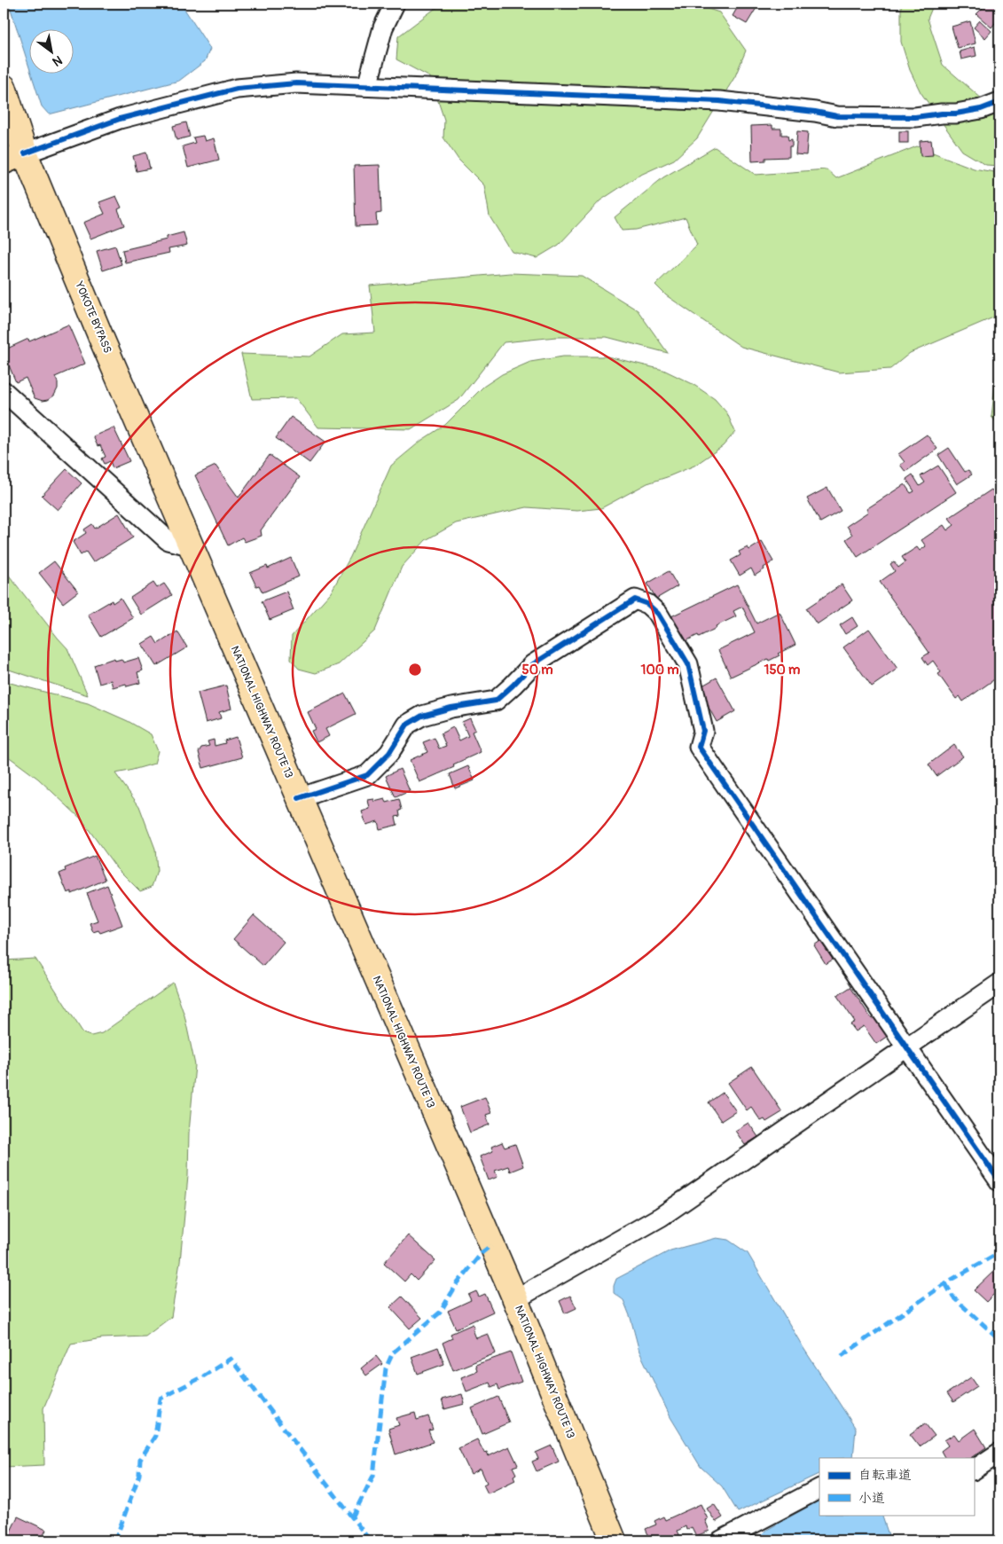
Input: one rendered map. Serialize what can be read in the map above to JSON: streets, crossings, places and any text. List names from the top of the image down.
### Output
{
  "streets": {
    "highway": ["YOKOTE BYPASS", "NATIONAL HIGHWAY ROUTE 13"]
  },
  "crossings": [
    ["YOKOTE BYPASS", "NATIONAL HIGHWAY ROUTE 13"]
  ],
  "legend": ["自転車道", "小道"],
  "north": "bottom right",
  "rings": ["50 m", "100 m", "150 m"]
}
